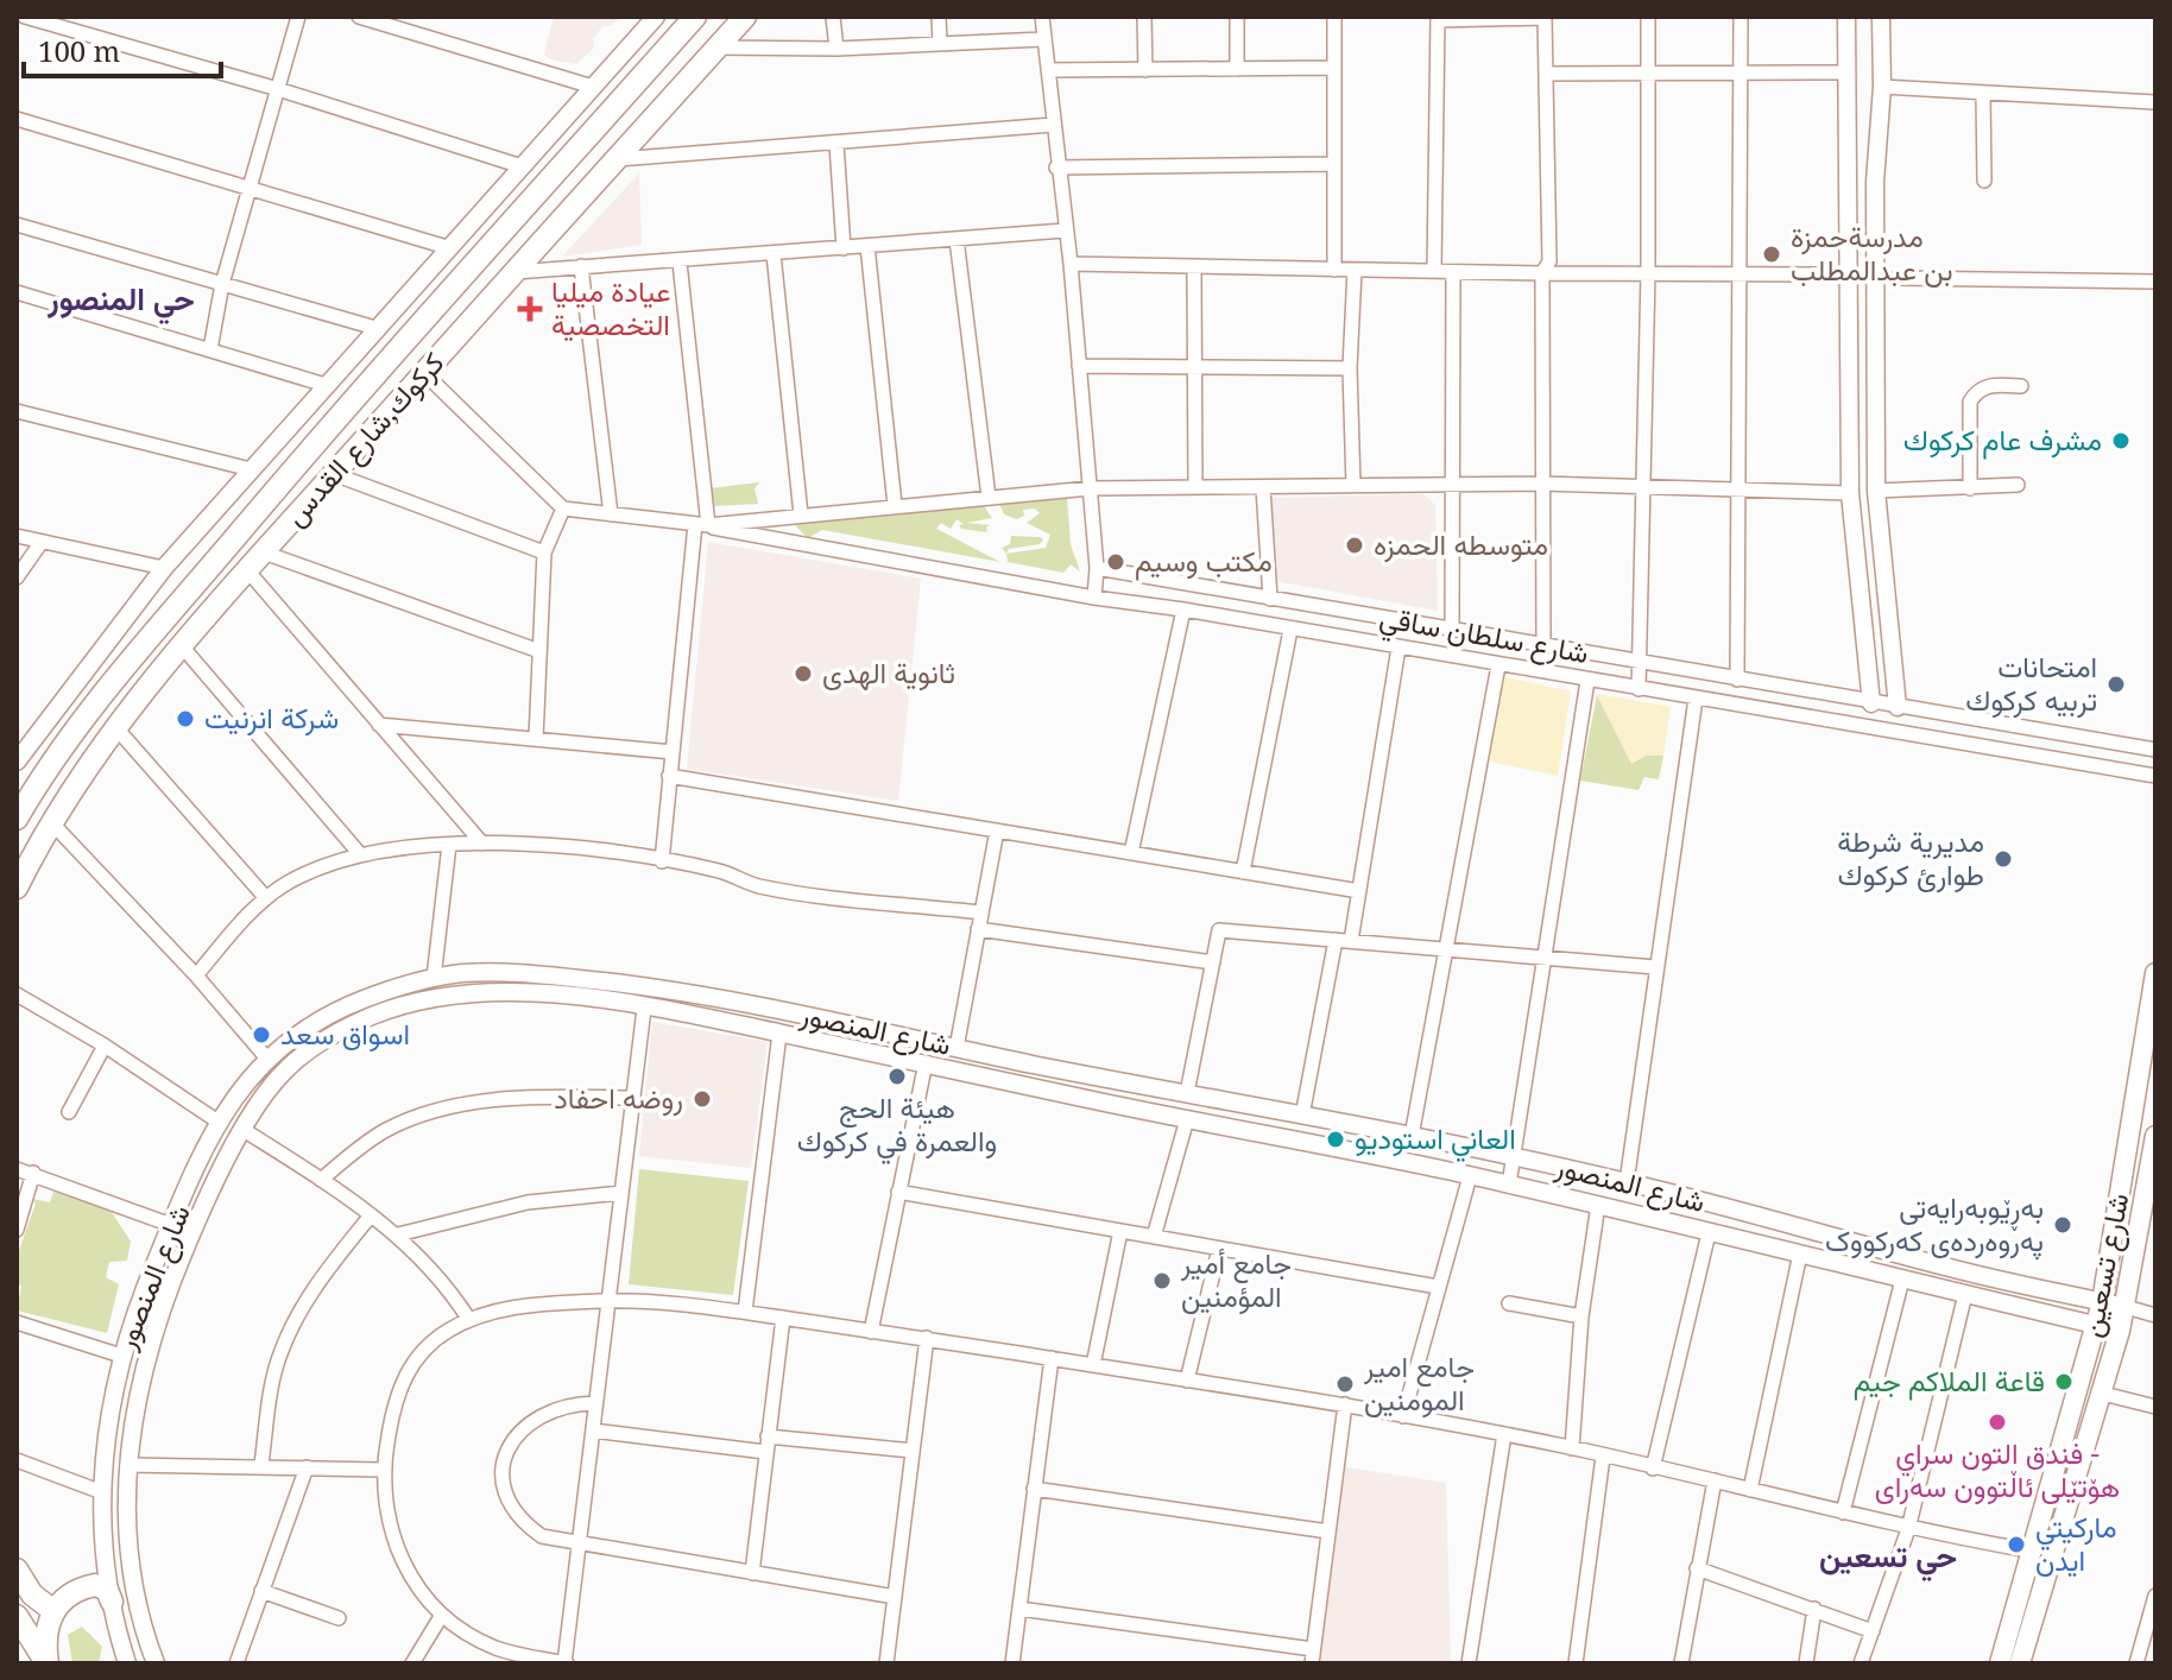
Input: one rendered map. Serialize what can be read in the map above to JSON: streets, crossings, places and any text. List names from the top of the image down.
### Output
{
  "streets": {
    "main road": ["كركوك,شارع القدس", "شارع تسعين"],
    "street": ["شارع سلطان ساقي", "شارع المنصور"]
  },
  "crossings": [
    ["شارع المنصور", "شارع تسعين"]
  ],
  "districts": ["حي المنصور", "حي تسعين"],
  "places": {
    "other": [
      "مدرسةحمزة بن عبدالمطلب",
      "مشرف عام كركوك",
      "متوسطه الحمزه",
      "مكتب وسيم",
      "ثانوية الهدى",
      "امتحانات تربيه كركوك",
      "شركة انرنيت",
      "مديرية شرطة طوارئ كركوك",
      "اسواق سعد",
      "هيئة الحج والعمرة في كركوك",
      "روضه احفاد",
      "العاني استوديو",
      "بەڕێوبەرایەتی پەروەردەی کەرکووک",
      "جامع أمير المؤمنين",
      "قاعة الملاكم جيم",
      "جامع امير المومنين",
      "فندق التون سراي - هۆتێلی ئاڵتوون سەرای",
      "ماركيتي ايدن"
    ],
    "health": ["عيادة ميليا التخصصية"]
  },
  "scale_bar": "100 m"
}
